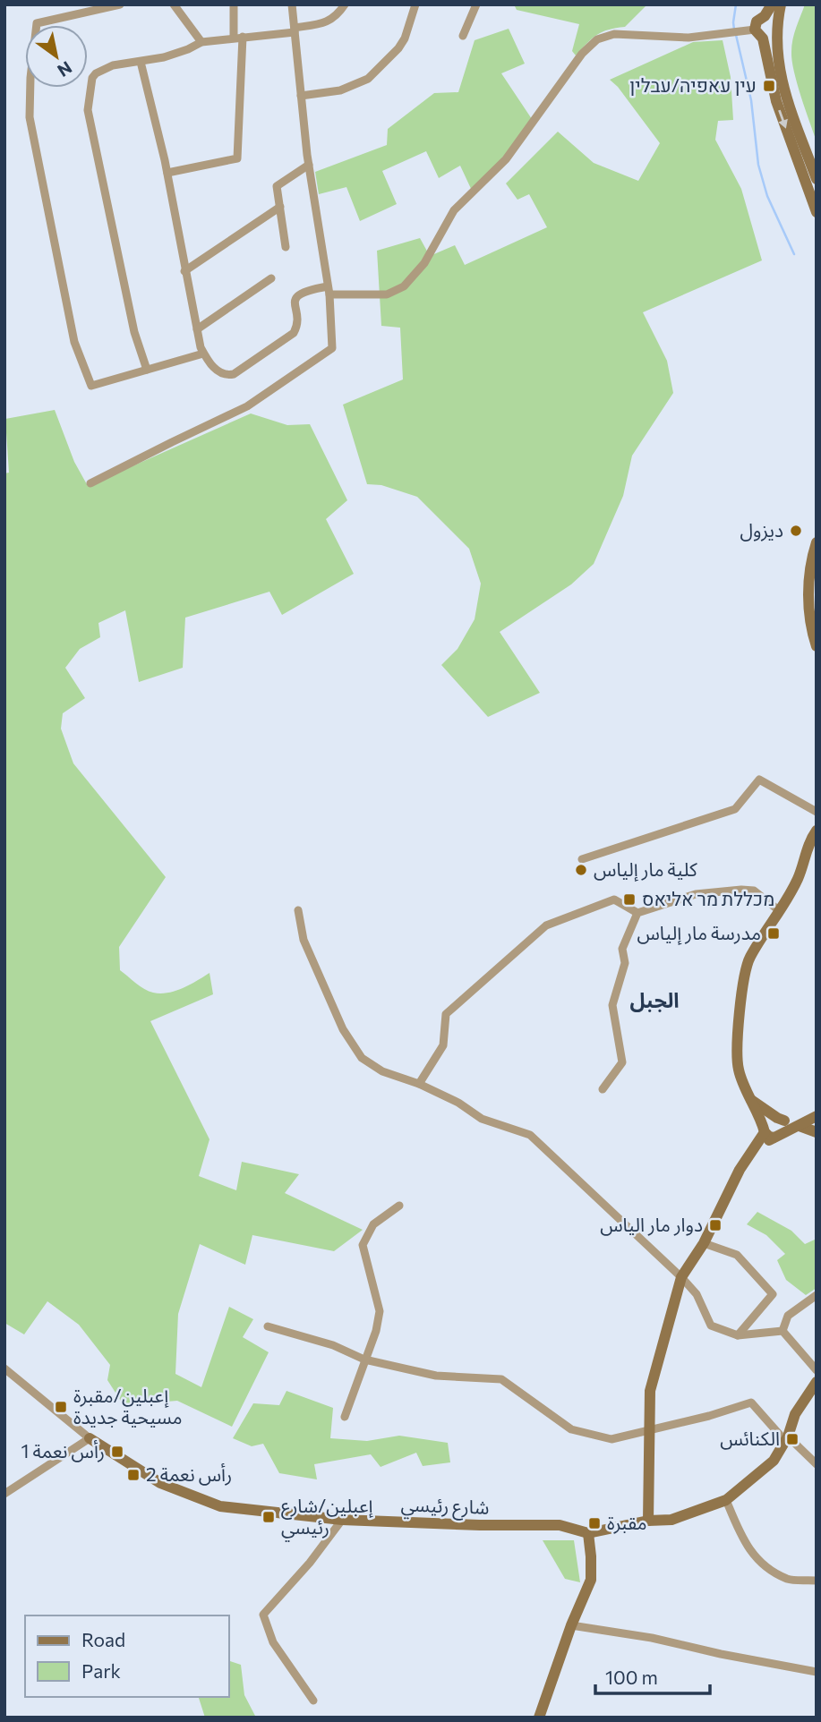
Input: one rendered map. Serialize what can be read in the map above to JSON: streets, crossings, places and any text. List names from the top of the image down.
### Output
{
  "streets": {
    "main road": ["شارع رئيسي"]
  },
  "districts": ["الجبل"],
  "places": {
    "transit": [
      "עין עאפיה/עבלין",
      "מכללת מר אליאס",
      "مدرسة مار إلياس",
      "دوار مار الياس",
      "إعبلين/مقبرة مسيحية جديدة",
      "الكنائس",
      "رأس نعمة 1",
      "رأس نعمة 2",
      "إعبلين/شارع رئيسي",
      "مقبرة"
    ],
    "other": ["ديزول", "كلية مار إلياس"]
  },
  "legend": ["Road", "Park"],
  "scale_bar": "100 m",
  "north": "bottom right"
}
